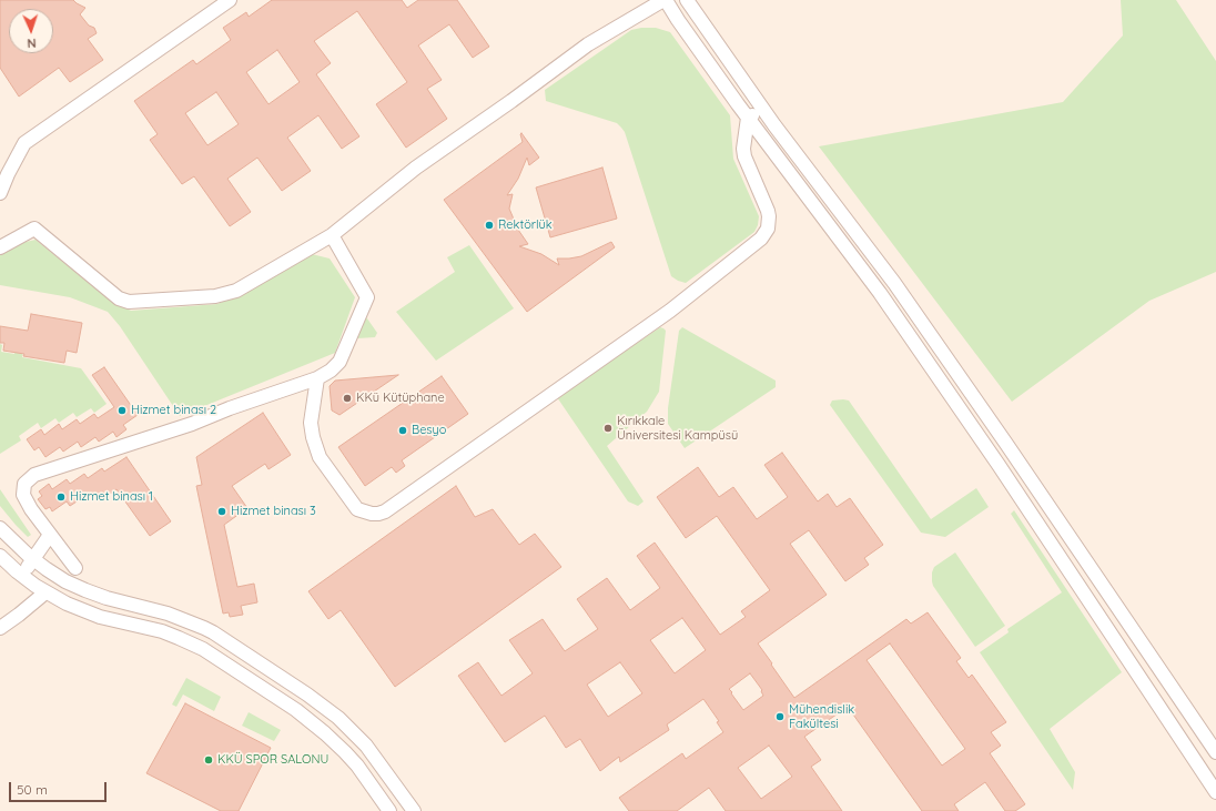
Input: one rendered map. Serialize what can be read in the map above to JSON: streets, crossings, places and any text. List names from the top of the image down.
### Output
{
  "places": [
    "Rektörlük",
    "KKü Kütüphane",
    "Hizmet binası 2",
    "Kırıkkale Üniversitesi Kampüsü",
    "Besyo",
    "Hizmet binası 1",
    "Hizmet binası 3",
    "Mühendislik Fakültesi",
    "KKÜ SPOR SALONU"
  ],
  "scale_bar": "50 m",
  "north": "bottom"
}
